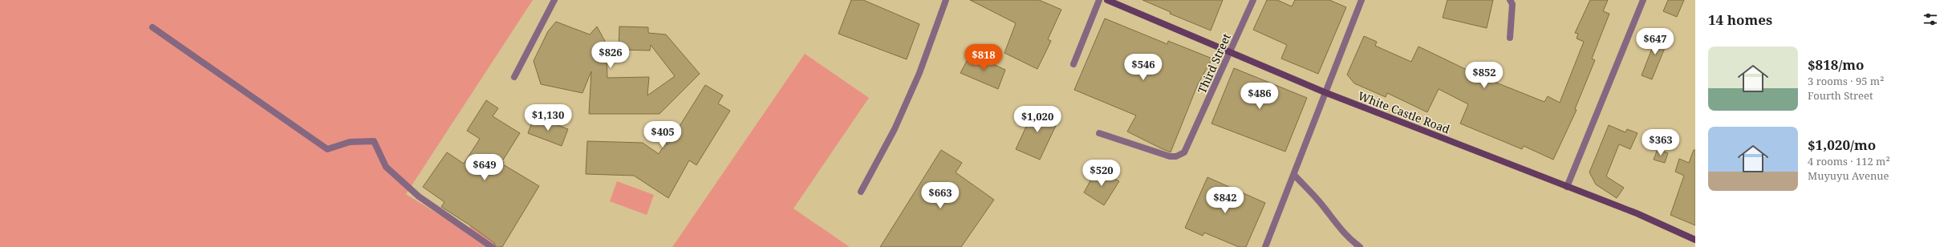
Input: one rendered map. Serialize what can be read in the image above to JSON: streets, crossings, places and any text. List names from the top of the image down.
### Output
{
  "streets": {
    "street": ["Third Street", "White Castle Road"]
  },
  "crossings": [
    ["Third Street", "White Castle Road"]
  ],
  "page": {
    "heading": "14 homes",
    "price": [
      "$647",
      "$826",
      "$818",
      "$546",
      "$852",
      "$486",
      "$1,130",
      "$1,020",
      "$405",
      "$363",
      "$649",
      "$520",
      "$663",
      "$842"
    ],
    "list": [
      {
        "name": "$818/mo",
        "note": "3 rooms · 95 m² · Fourth Street"
      },
      {
        "name": "$1,020/mo",
        "note": "4 rooms · 112 m² · Muyuyu Avenue"
      }
    ]
  }
}
